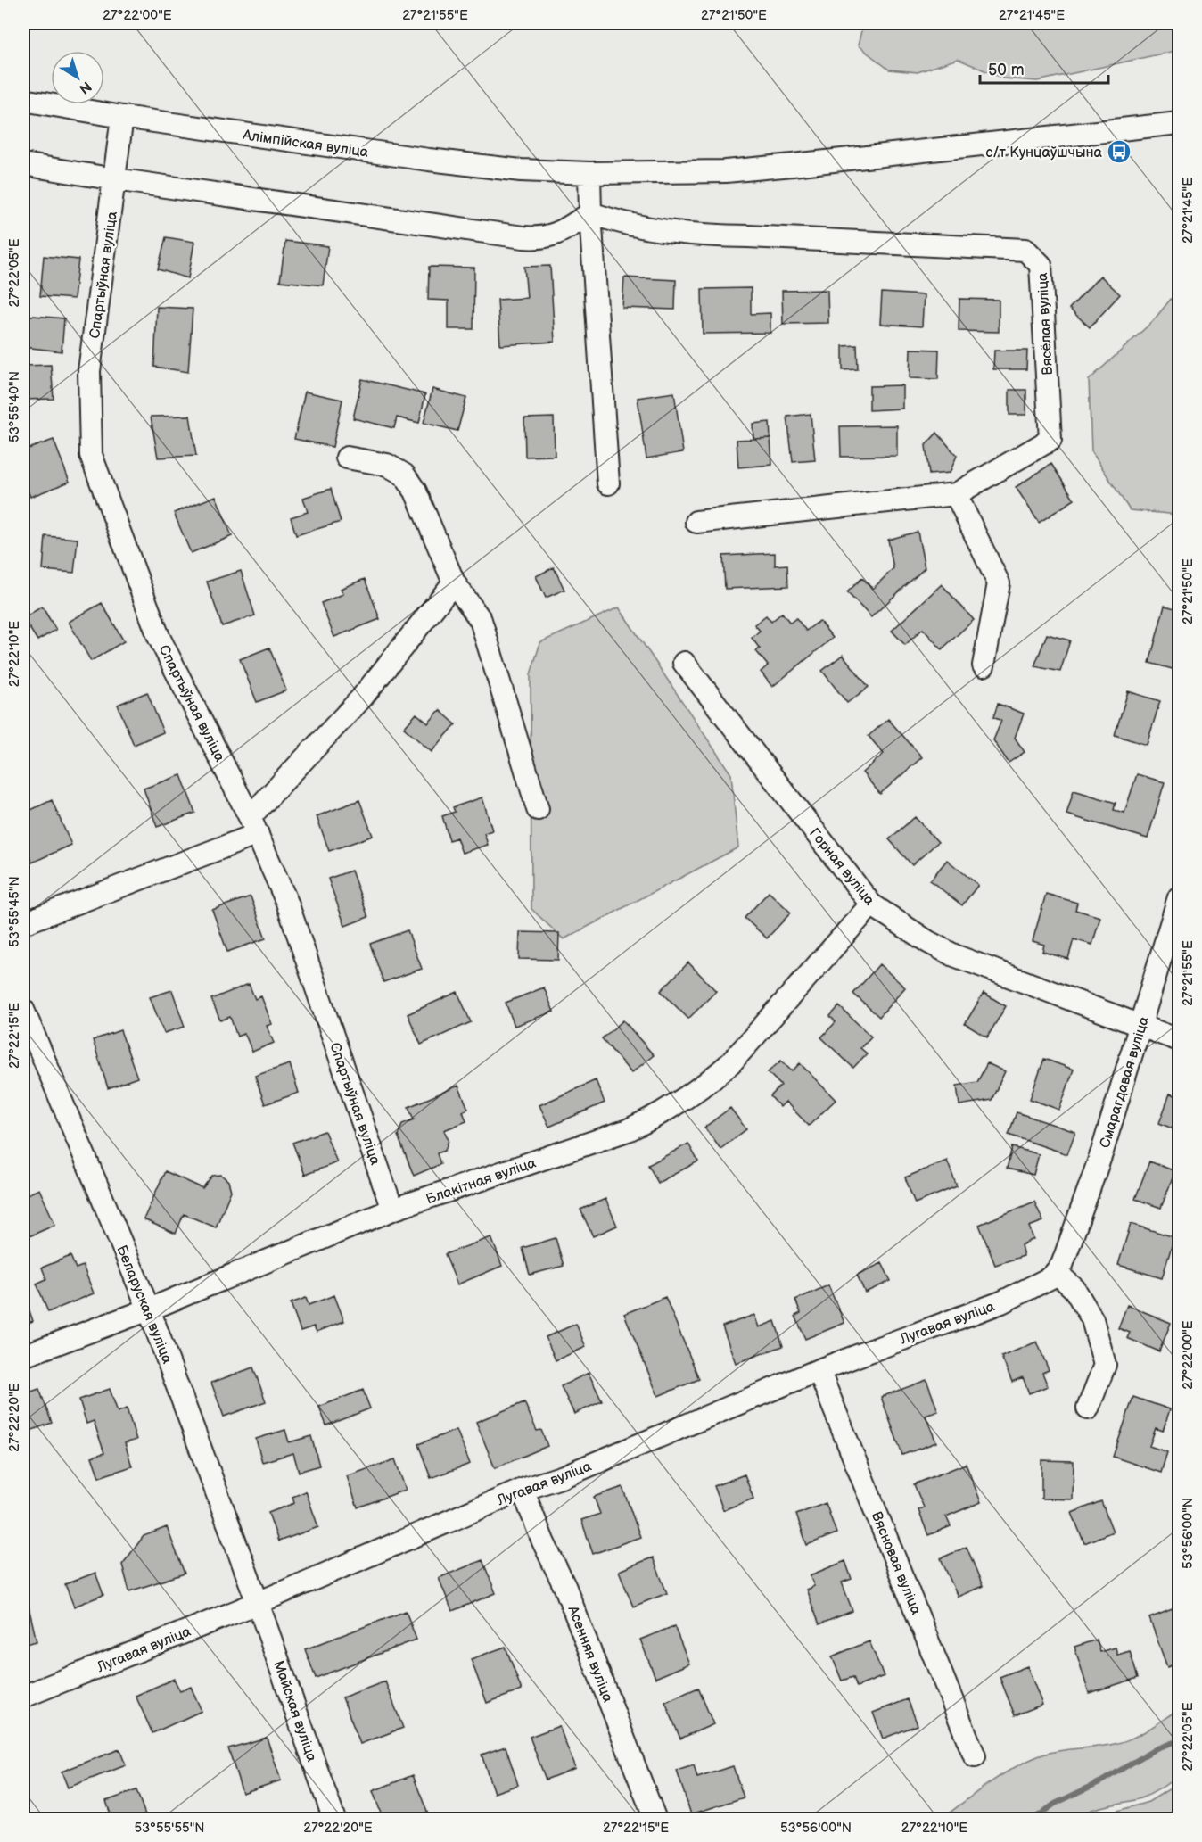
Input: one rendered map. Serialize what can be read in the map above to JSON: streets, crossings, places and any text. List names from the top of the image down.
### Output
{
  "streets": {
    "street": [
      "Алімпійская вуліца",
      "Спартыўная вуліца",
      "Вясёлая вуліца",
      "Горная вуліца",
      "Смарагдавая вуліца",
      "Блакітная вуліца",
      "Беларуская вуліца",
      "Лугавая вуліца",
      "Вясновая вуліца",
      "Асенняя вуліца",
      "Майская вуліца"
    ]
  },
  "crossings": [
    ["Алімпійская вуліца", "Спартыўная вуліца"],
    ["Спартыўная вуліца", "Блакітная вуліца"],
    ["Горная вуліца", "Смарагдавая вуліца"],
    ["Горная вуліца", "Блакітная вуліца"],
    ["Смарагдавая вуліца", "Лугавая вуліца"],
    ["Блакітная вуліца", "Беларуская вуліца"],
    ["Беларуская вуліца", "Лугавая вуліца"],
    ["Беларуская вуліца", "Майская вуліца"],
    ["Лугавая вуліца", "Вясновая вуліца"],
    ["Лугавая вуліца", "Асенняя вуліца"],
    ["Лугавая вуліца", "Майская вуліца"]
  ],
  "places": {
    "bus stop": ["с/т Кунцаўшчына"]
  },
  "scale_bar": "50 m",
  "north": "bottom right",
  "coordinates": [
    "27°22'00\"E",
    "27°21'55\"E",
    "27°21'50\"E",
    "27°21'45\"E",
    "27°22'05\"E",
    "53°55'40\"N",
    "27°22'10\"E",
    "53°55'45\"N",
    "27°22'15\"E",
    "27°22'20\"E",
    "53°56'00\"N",
    "53°55'55\"N"
  ]
}
